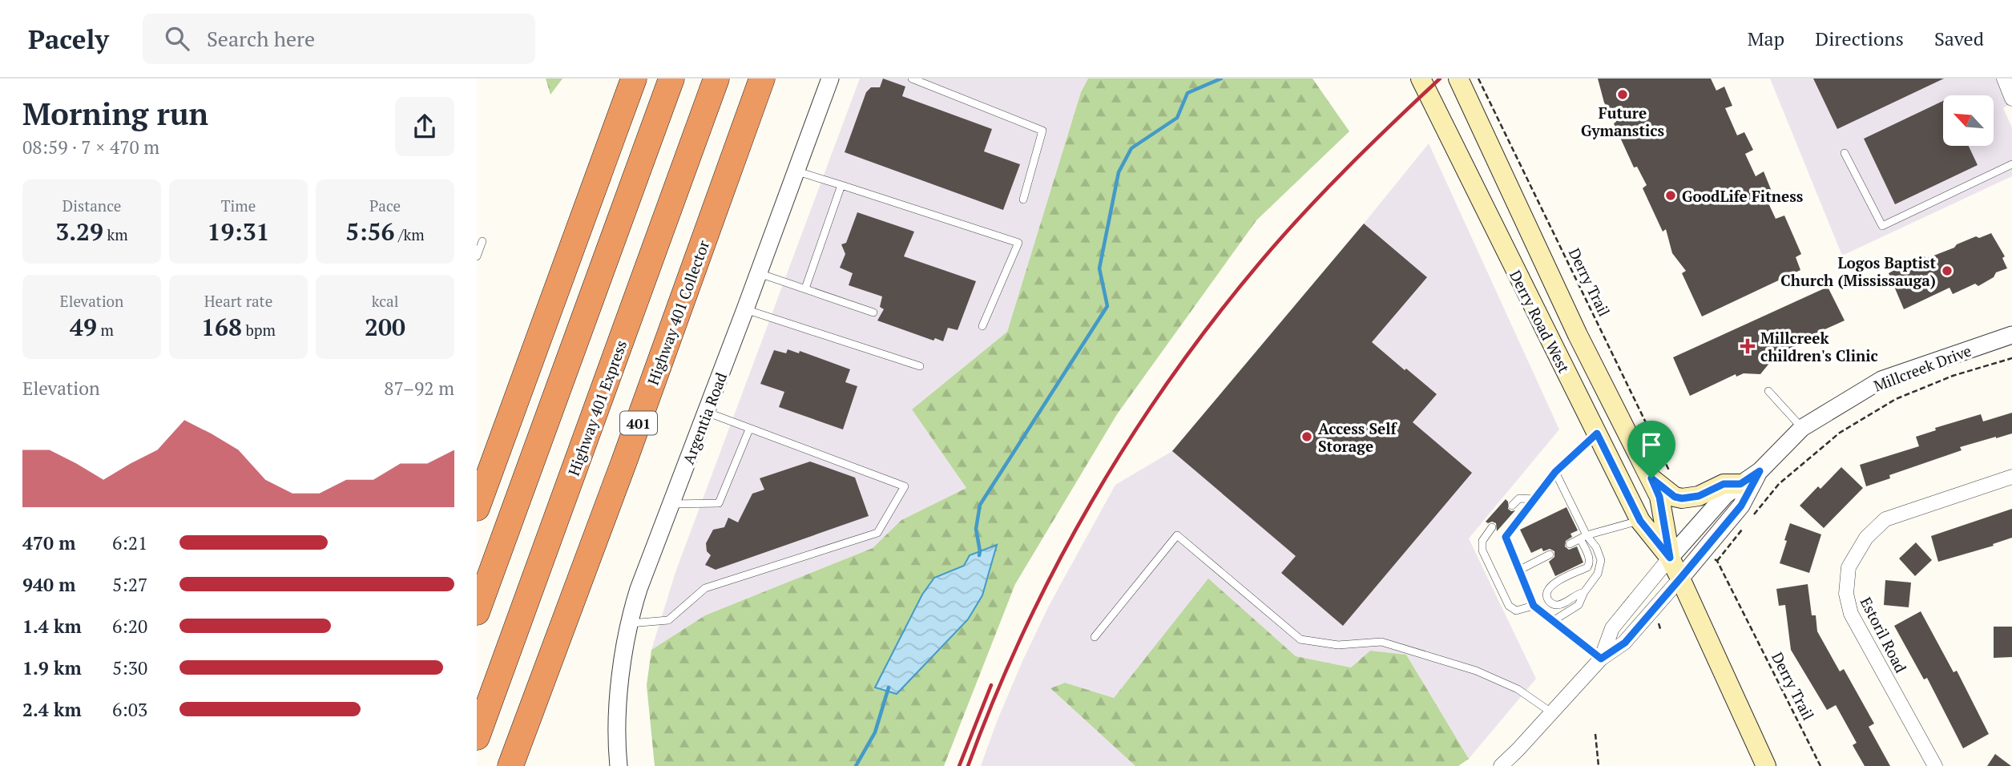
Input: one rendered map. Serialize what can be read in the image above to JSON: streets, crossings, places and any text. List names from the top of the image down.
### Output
{
  "streets": {
    "highway": ["Highway 401 Collector", "Highway 401 Express", "401"],
    "main road": ["Derry Road West"],
    "street": ["Millcreek Drive", "Argentia Road", "Estoril Road"],
    "path": ["Derry Trail"]
  },
  "crossings": [
    ["Derry Road West", "Millcreek Drive"]
  ],
  "places": {
    "other": [
      "Future Gymanstics",
      "GoodLife Fitness",
      "Logos Baptist Church (Mississauga)",
      "Access Self Storage"
    ],
    "health": ["Millcreek children's Clinic"]
  },
  "north": "top left",
  "page": {
    "header": "Pacely",
    "search": "Search here",
    "nav": ["Map", "Directions", "Saved"],
    "heading": ["Morning run", "08:59 · 7 × 470 m"],
    "stats": [
      ["Distance", "3.29 km"],
      ["Time", "19:31"],
      ["Pace", "5:56 /km"],
      ["Elevation", "49 m"],
      ["Heart rate", "168 bpm"],
      ["kcal", "200"]
    ],
    "chart": ["Elevation", "87–92 m"],
    "list": [
      {
        "name": "470 m",
        "note": "6:21"
      },
      {
        "name": "940 m",
        "note": "5:27"
      },
      {
        "name": "1.4 km",
        "note": "6:20"
      },
      {
        "name": "1.9 km",
        "note": "5:30"
      },
      {
        "name": "2.4 km",
        "note": "6:03"
      }
    ]
  }
}
